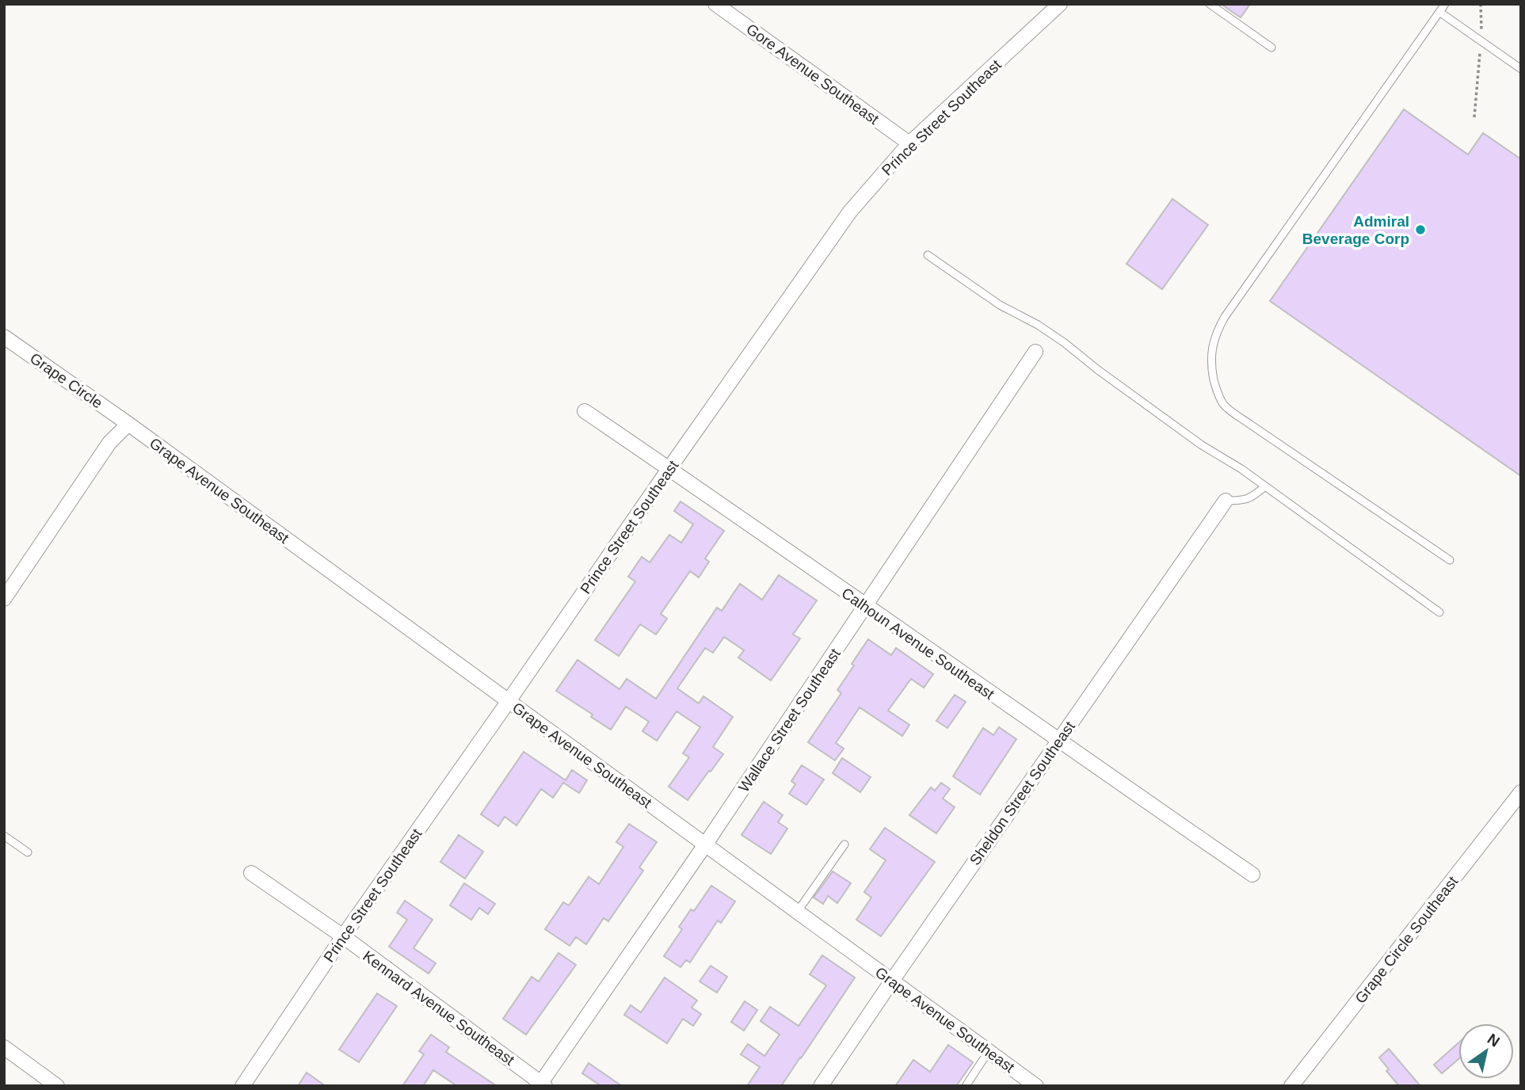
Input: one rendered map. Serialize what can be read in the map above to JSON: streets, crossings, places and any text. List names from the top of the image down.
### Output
{
  "streets": {
    "street": [
      "Gore Avenue Southeast",
      "Prince Street Southeast",
      "Grape Circle",
      "Grape Avenue Southeast",
      "Calhoun Avenue Southeast",
      "Wallace Street Southeast",
      "Sheldon Street Southeast",
      "Grape Circle Southeast",
      "Kennard Avenue Southeast"
    ]
  },
  "crossings": [
    ["Gore Avenue Southeast", "Prince Street Southeast"],
    ["Prince Street Southeast", "Grape Avenue Southeast"],
    ["Prince Street Southeast", "Calhoun Avenue Southeast"],
    ["Prince Street Southeast", "Kennard Avenue Southeast"],
    ["Grape Circle", "Grape Avenue Southeast"],
    ["Grape Avenue Southeast", "Wallace Street Southeast"],
    ["Grape Avenue Southeast", "Sheldon Street Southeast"],
    ["Calhoun Avenue Southeast", "Wallace Street Southeast"],
    ["Calhoun Avenue Southeast", "Sheldon Street Southeast"],
    ["Wallace Street Southeast", "Kennard Avenue Southeast"]
  ],
  "places": ["Admiral Beverage Corp"],
  "north": "top right"
}
